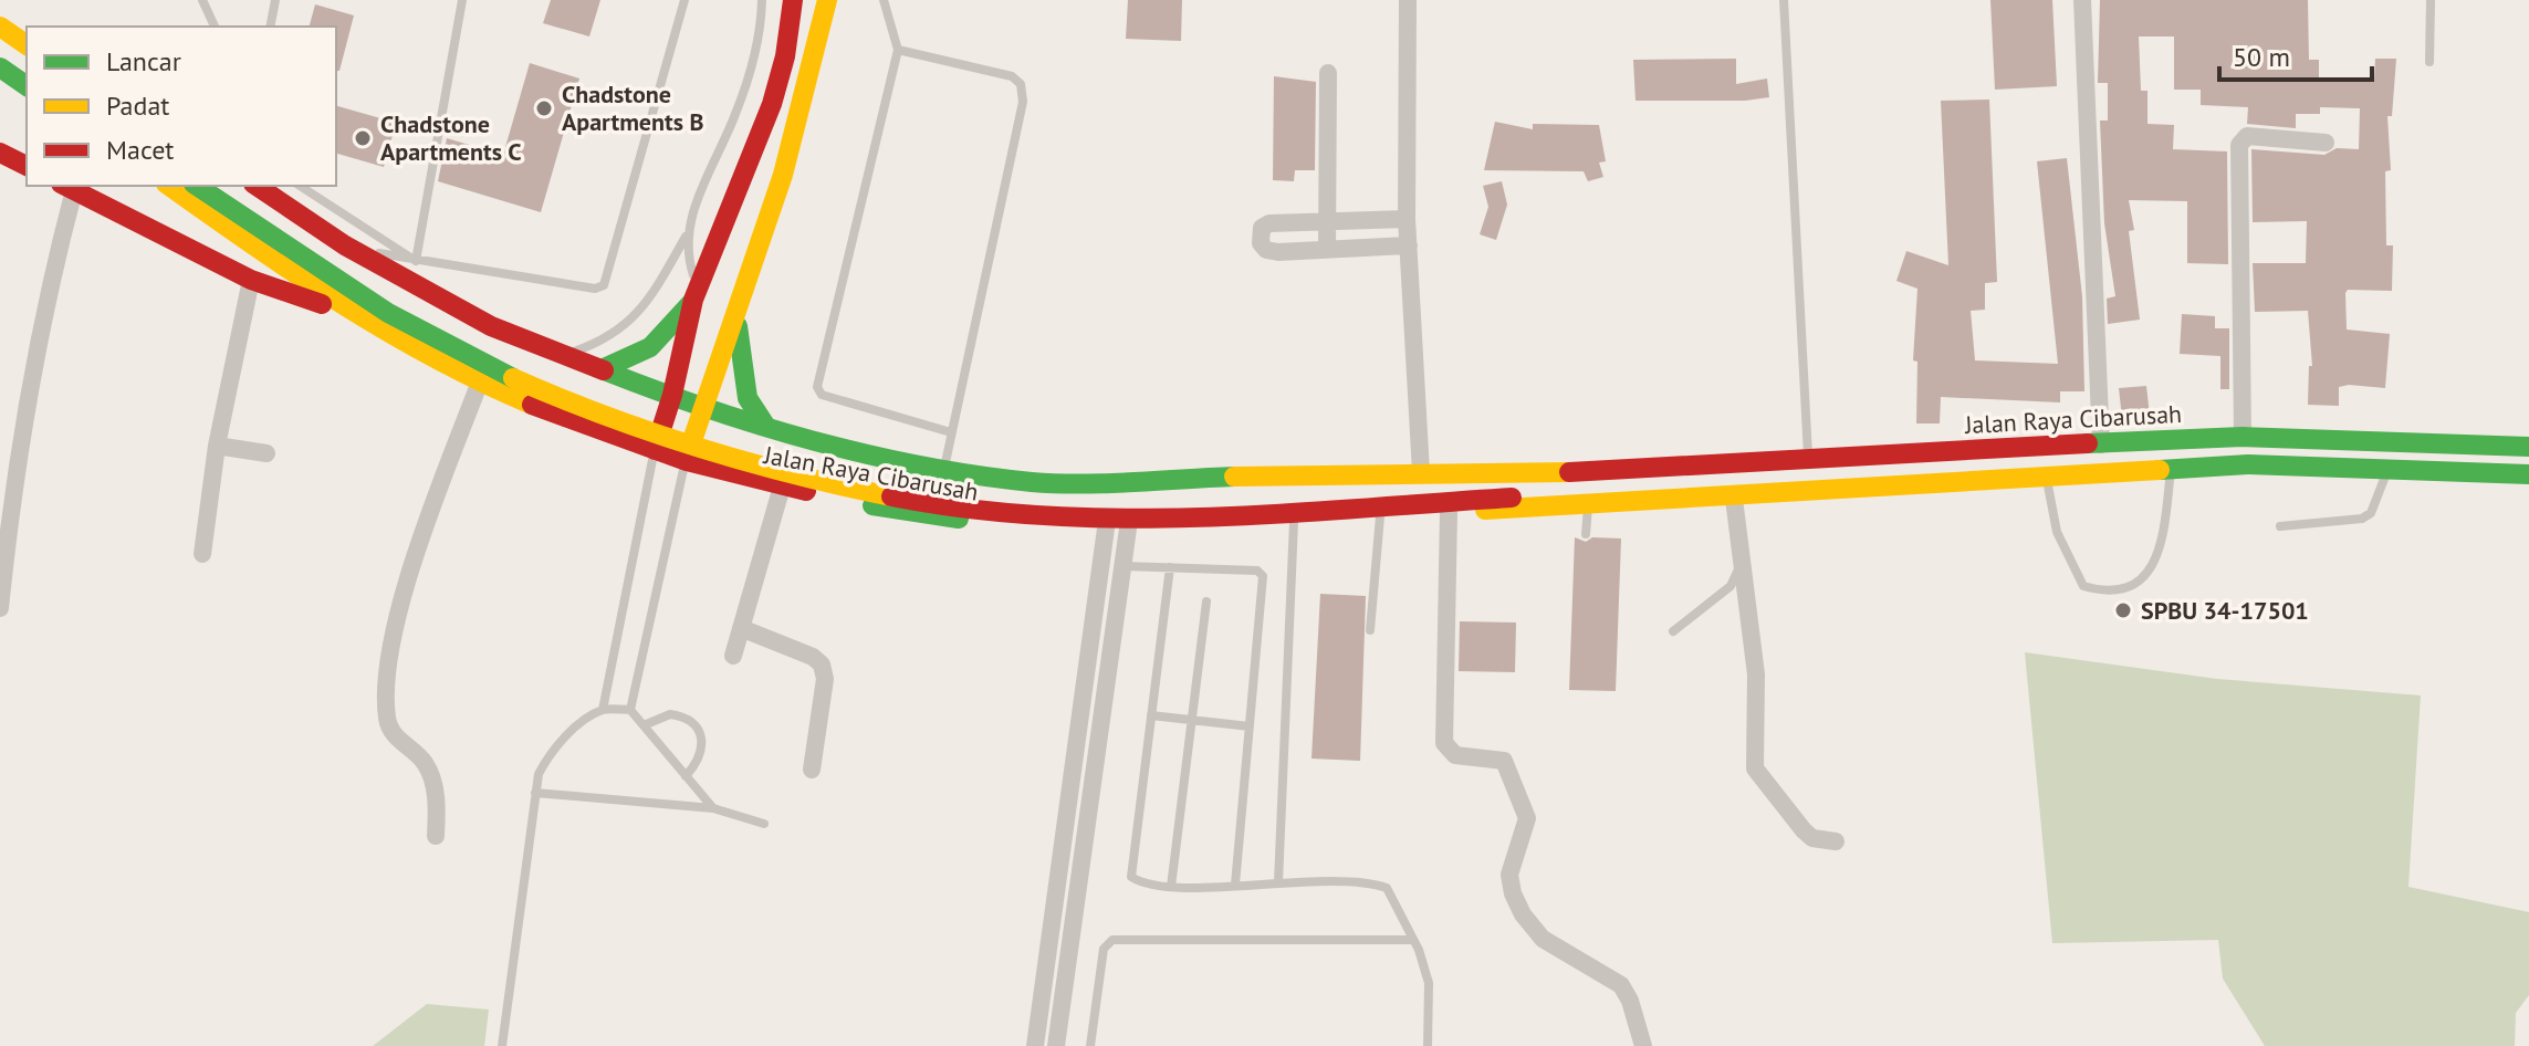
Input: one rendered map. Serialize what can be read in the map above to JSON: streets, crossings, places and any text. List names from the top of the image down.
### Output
{
  "streets": {
    "main road": ["Jalan Raya Cibarusah"]
  },
  "places": ["Chadstone Apartments B", "Chadstone Apartments C", "SPBU 34-17501"],
  "legend": ["Lancar", "Padat", "Macet"],
  "scale_bar": "50 m"
}
